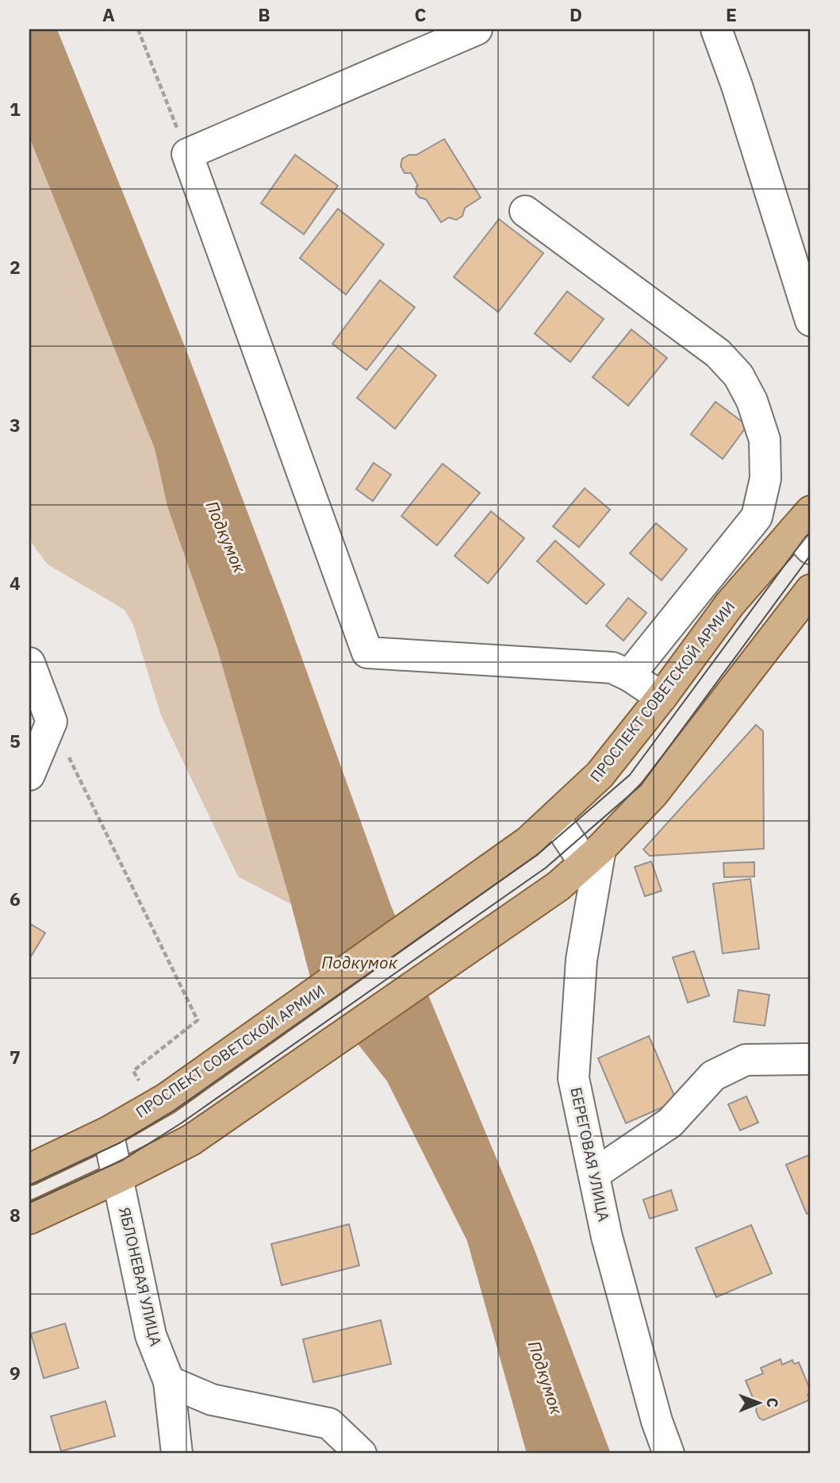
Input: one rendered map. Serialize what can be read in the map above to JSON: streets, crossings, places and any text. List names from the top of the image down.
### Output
{
  "streets": {
    "main road": ["ПРОСПЕКТ СОВЕТСКОЙ АРМИИ"],
    "street": ["БЕРЕГОВАЯ УЛИЦА", "ЯБЛОНЕВАЯ УЛИЦА"]
  },
  "crossings": [
    ["ПРОСПЕКТ СОВЕТСКОЙ АРМИИ", "ЯБЛОНЕВАЯ УЛИЦА"]
  ],
  "water": ["Подкумок"],
  "north": "right",
  "grid": {
    "columns": [
      "A",
      "B",
      "C",
      "D",
      "E"
    ],
    "rows": [
      "1",
      "2",
      "3",
      "4",
      "5",
      "6",
      "7",
      "8",
      "9"
    ]
  }
}
